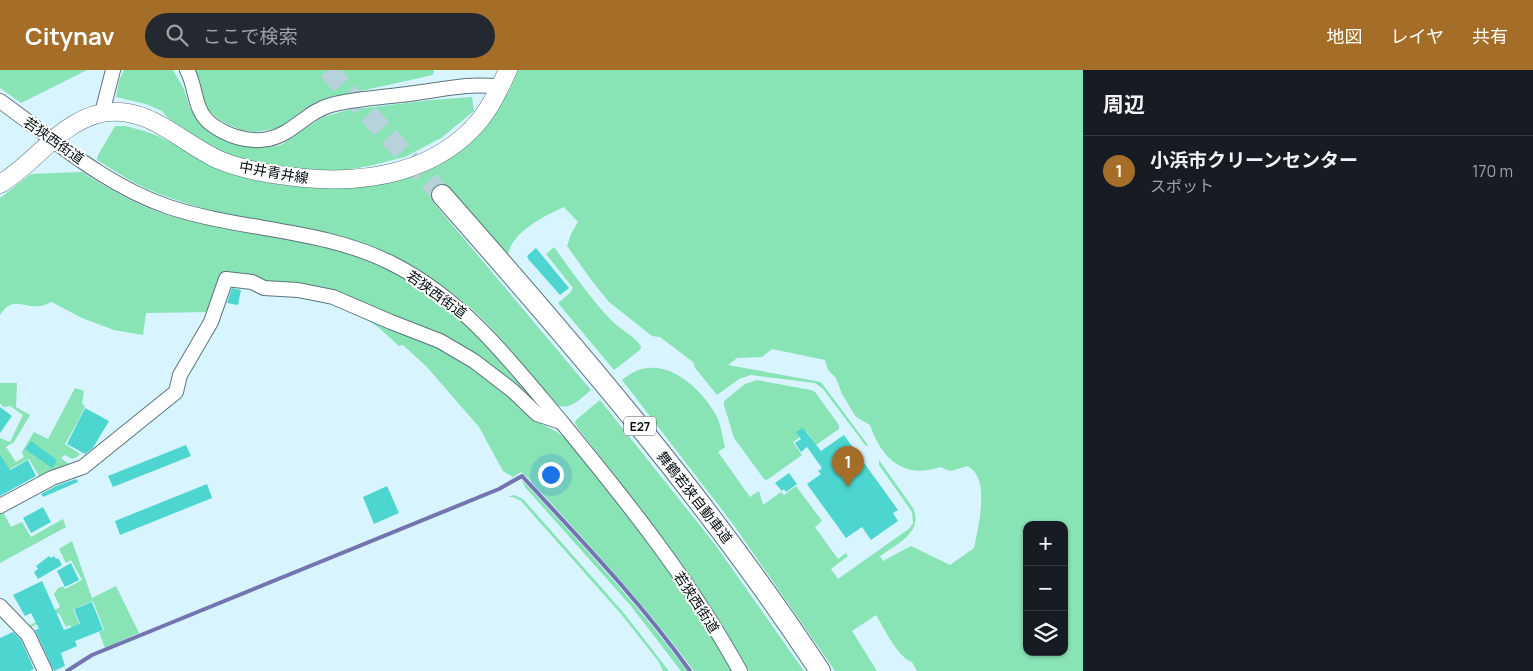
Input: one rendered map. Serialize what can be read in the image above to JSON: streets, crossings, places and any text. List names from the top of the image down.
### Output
{
  "streets": {
    "highway": ["E27", "舞鶴若狭自動車道"],
    "main road": ["中井青井線"],
    "street": ["若狭西街道"]
  },
  "crossings": [
    ["若狭西街道", "中井青井線"]
  ],
  "page": {
    "header": "Citynav",
    "search": "ここで検索",
    "nav": ["地図", "レイヤ", "共有"],
    "heading": "周辺",
    "list": [
      {
        "mark": "1",
        "name": "小浜市クリーンセンター",
        "note": "スポット",
        "value": "170 m"
      }
    ],
    "pins": "1",
    "map_buttons": ["+", "−"]
  }
}
